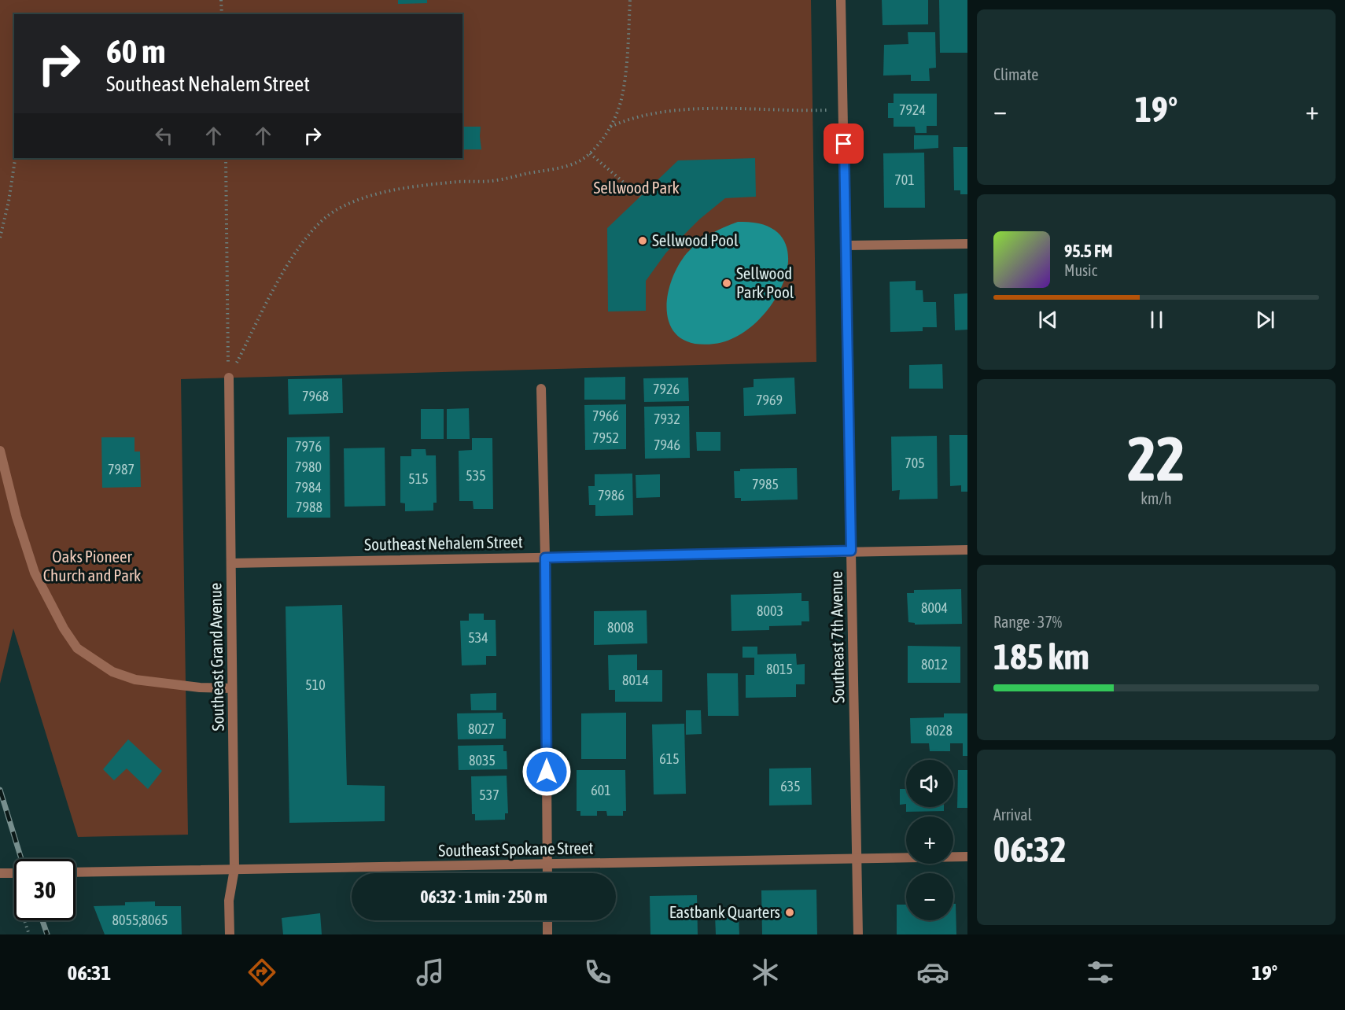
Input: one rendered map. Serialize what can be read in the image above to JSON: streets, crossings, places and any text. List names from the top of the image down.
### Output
{
  "streets": {
    "street": [
      "Southeast Nehalem Street",
      "Southeast 7th Avenue",
      "Southeast Grand Avenue",
      "Southeast Spokane Street"
    ]
  },
  "crossings": [
    ["Southeast Nehalem Street", "Southeast 7th Avenue"],
    ["Southeast Nehalem Street", "Southeast Grand Avenue"],
    ["Southeast 7th Avenue", "Southeast Spokane Street"],
    ["Southeast Grand Avenue", "Southeast Spokane Street"]
  ],
  "parks": ["Sellwood Park", "Oaks Pioneer Church and Park"],
  "places": ["Sellwood Pool", "Sellwood Park Pool", "Eastbank Quarters"],
  "house_numbers": [
    "7924",
    "701",
    "7926",
    "7968",
    "7969",
    "7966",
    "7932",
    "7952",
    "7946",
    "7976",
    "705",
    "7980",
    "7987",
    "535",
    "515",
    "7985",
    "7984",
    "7986",
    "7988",
    "8004",
    "8003",
    "8008",
    "534",
    "8012",
    "8015",
    "8014",
    "510",
    "8027",
    "8028",
    "615",
    "8035",
    "635",
    "601",
    "537",
    "8055;8065"
  ],
  "page": {
    "tile": [
      "Climate",
      ["22", "km/h"],
      ["Range · 37%", "185 km"],
      ["Arrival", "06:32"]
    ],
    "turn": ["60 m", "Southeast Nehalem Street"],
    "heat": ["−", "19°", "+"],
    "song": ["95.5 FM", "Music"],
    "map_buttons": ["+", "−"],
    "limit": "30",
    "trip": "06:32 · 1 min · 250 m",
    "tabs": ["06:31", "19°"]
  }
}
